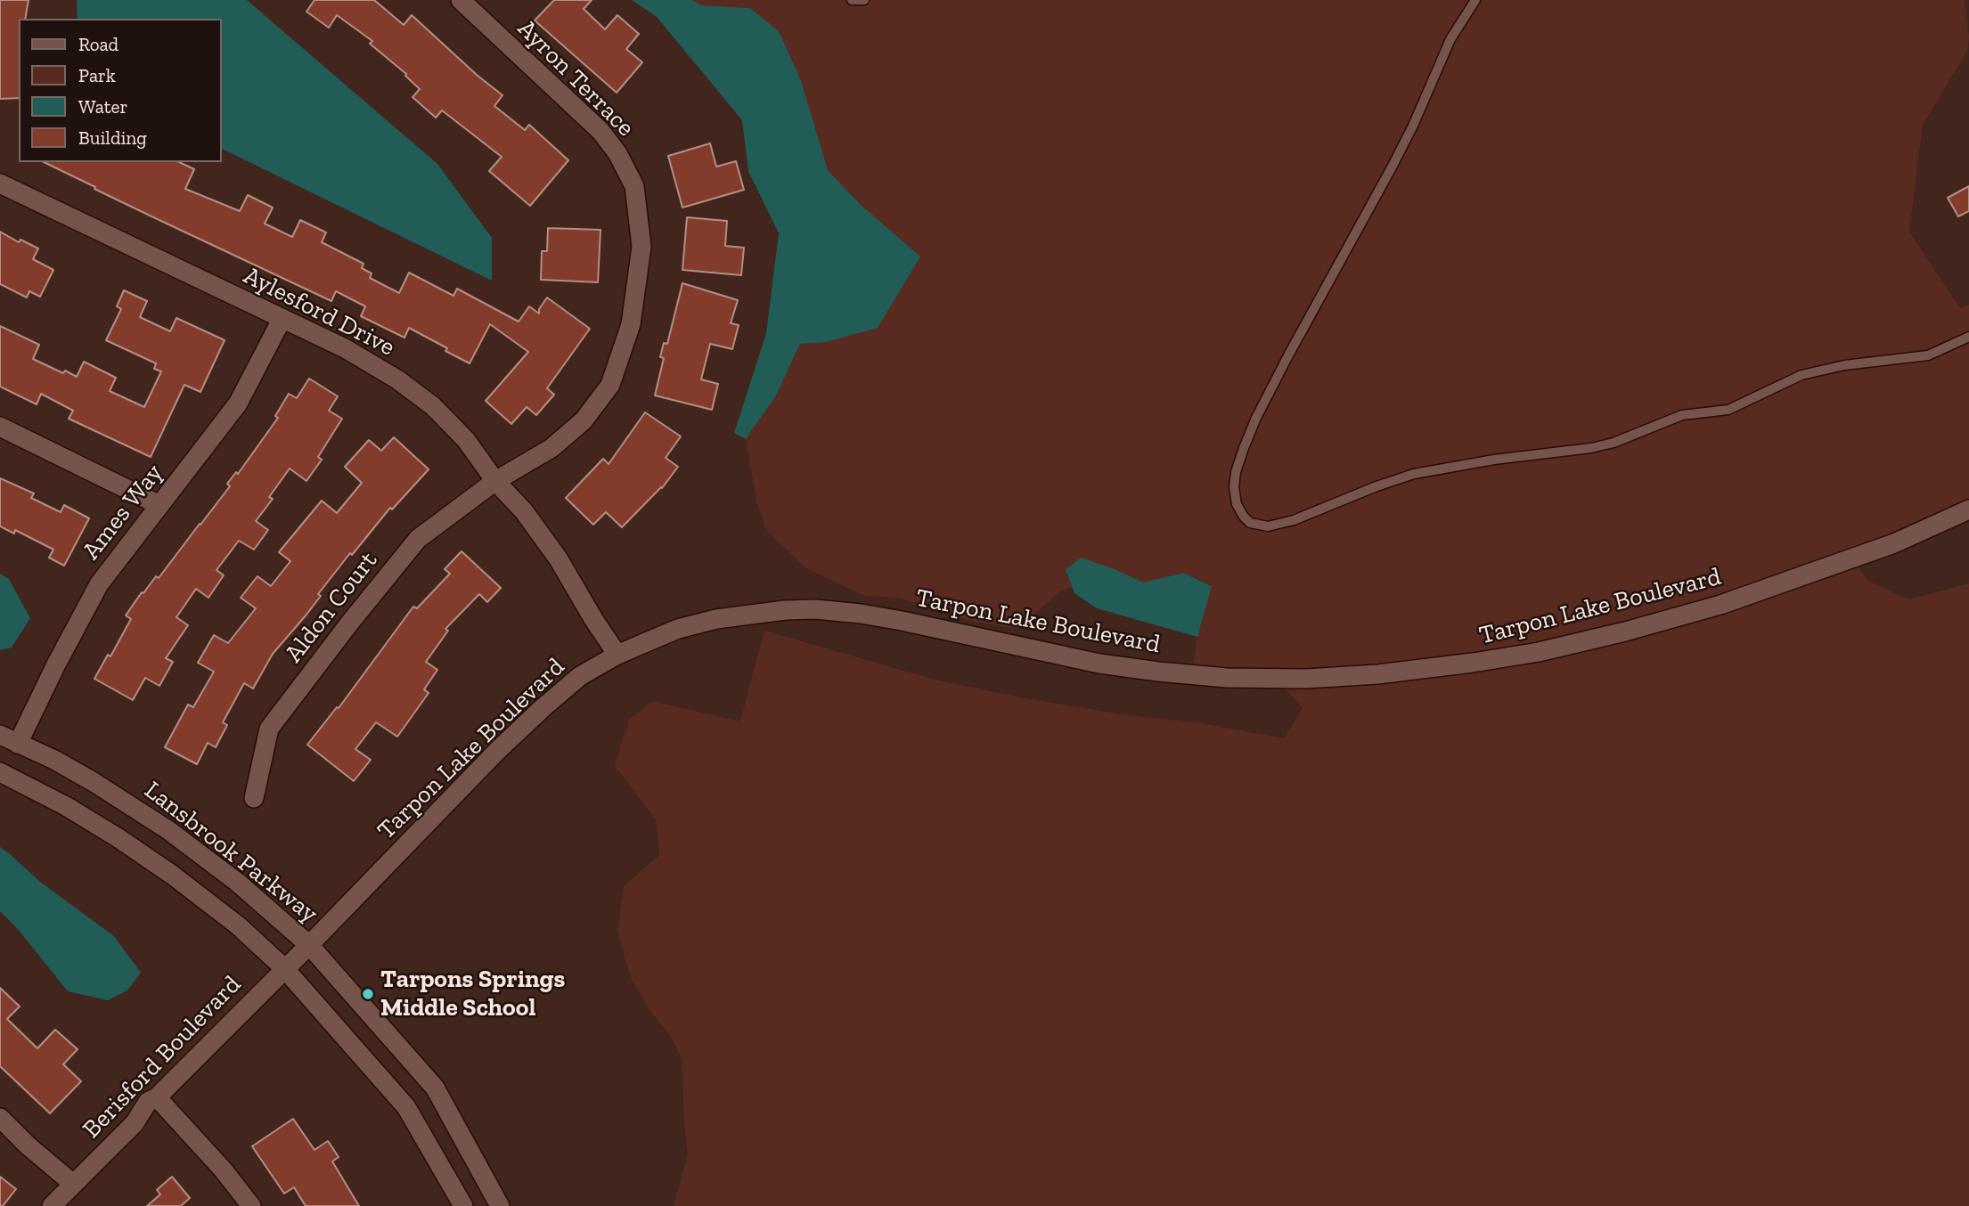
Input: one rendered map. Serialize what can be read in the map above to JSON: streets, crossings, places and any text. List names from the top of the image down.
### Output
{
  "streets": {
    "street": [
      "Ayron Terrace",
      "Aylesford Drive",
      "Ames Way",
      "Tarpon Lake Boulevard",
      "Aldon Court",
      "Lansbrook Parkway",
      "Berisford Boulevard"
    ]
  },
  "crossings": [
    ["Ayron Terrace", "Aylesford Drive"],
    ["Ayron Terrace", "Aldon Court"],
    ["Aylesford Drive", "Ames Way"],
    ["Aylesford Drive", "Tarpon Lake Boulevard"],
    ["Aylesford Drive", "Aldon Court"],
    ["Ames Way", "Lansbrook Parkway"],
    ["Tarpon Lake Boulevard", "Lansbrook Parkway"],
    ["Tarpon Lake Boulevard", "Berisford Boulevard"],
    ["Lansbrook Parkway", "Berisford Boulevard"]
  ],
  "places": ["Tarpons Springs Middle School"],
  "legend": [
    "Road",
    "Park",
    "Water",
    "Building"
  ]
}
